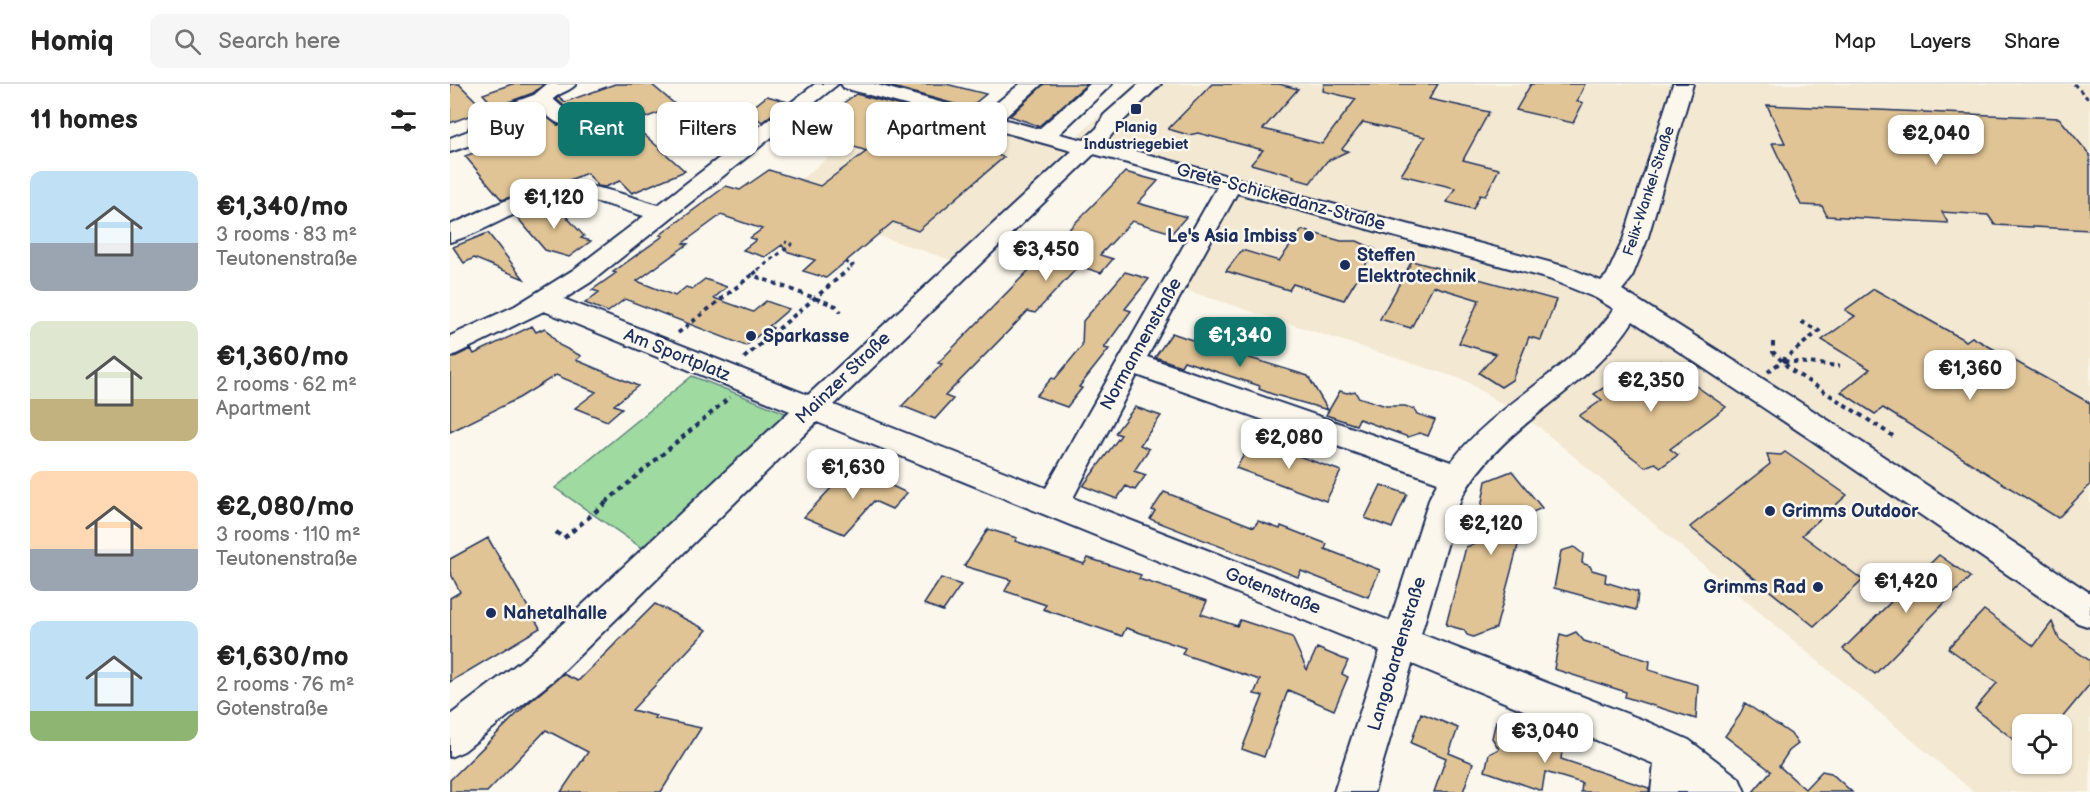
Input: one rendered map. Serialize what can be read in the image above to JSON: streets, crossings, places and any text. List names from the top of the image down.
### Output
{
  "streets": {
    "street": [
      "Felix-Wankel-Straße",
      "Grete-Schickedanz-Straße",
      "Normannenstraße",
      "Am Sportplatz",
      "Mainzer Straße",
      "Gotenstraße",
      "Langobardenstraße"
    ]
  },
  "crossings": [
    ["Felix-Wankel-Straße", "Grete-Schickedanz-Straße"],
    ["Felix-Wankel-Straße", "Langobardenstraße"],
    ["Grete-Schickedanz-Straße", "Normannenstraße"],
    ["Grete-Schickedanz-Straße", "Mainzer Straße"],
    ["Grete-Schickedanz-Straße", "Langobardenstraße"],
    ["Normannenstraße", "Gotenstraße"],
    ["Am Sportplatz", "Mainzer Straße"],
    ["Am Sportplatz", "Gotenstraße"],
    ["Mainzer Straße", "Gotenstraße"],
    ["Gotenstraße", "Langobardenstraße"]
  ],
  "places": {
    "transit": ["Planig Industriegebiet"],
    "other": [
      "Le's Asia Imbiss",
      "Steffen Elektrotechnik",
      "Sparkasse",
      "Grimms Outdoor",
      "Grimms Rad",
      "Nahetalhalle"
    ]
  },
  "page": {
    "header": "Homiq",
    "search": "Search here",
    "nav": ["Map", "Layers", "Share"],
    "heading": "11 homes",
    "chip": [
      "Buy",
      "Rent",
      "Filters",
      "New",
      "Apartment"
    ],
    "price": [
      "€2,040",
      "€1,120",
      "€3,450",
      "€1,340",
      "€1,360",
      "€2,350",
      "€2,080",
      "€1,630",
      "€2,120",
      "€1,420",
      "€3,040"
    ],
    "list": [
      {
        "name": "€1,340/mo",
        "note": "3 rooms · 83 m² · Teutonenstraße"
      },
      {
        "name": "€1,360/mo",
        "note": "2 rooms · 62 m² · Apartment"
      },
      {
        "name": "€2,080/mo",
        "note": "3 rooms · 110 m² · Teutonenstraße"
      },
      {
        "name": "€1,630/mo",
        "note": "2 rooms · 76 m² · Gotenstraße"
      }
    ]
  }
}
